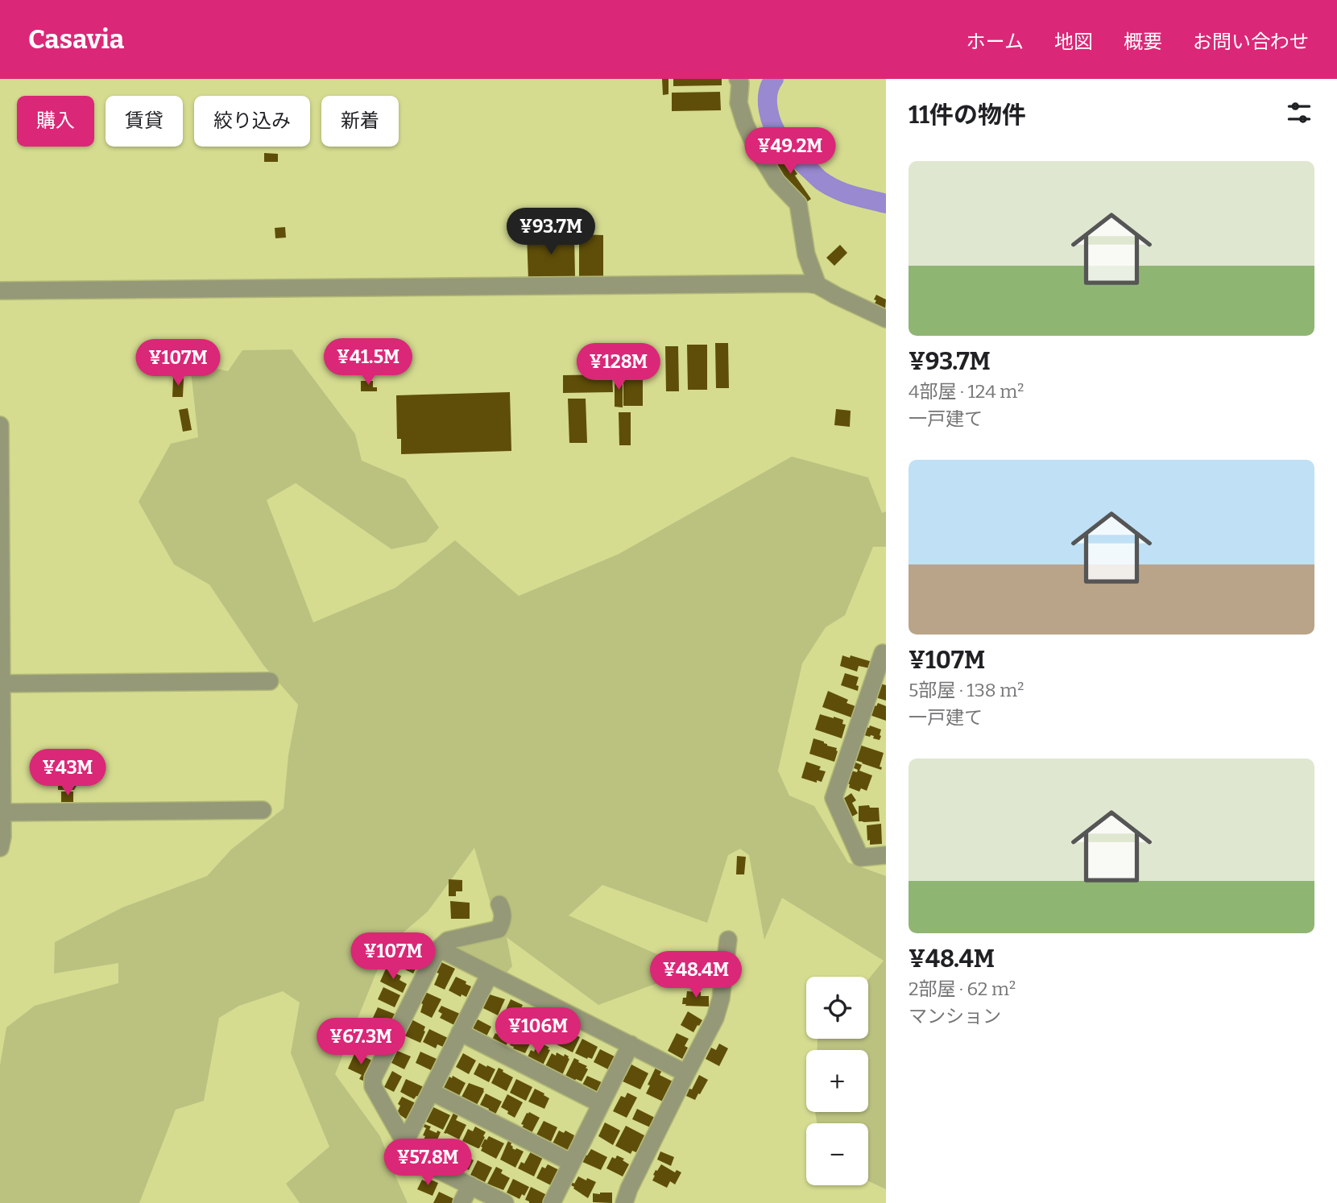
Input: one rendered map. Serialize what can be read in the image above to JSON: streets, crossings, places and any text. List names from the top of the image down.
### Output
{
  "page": {
    "header": "Casavia",
    "nav": [
      "ホーム",
      "地図",
      "概要",
      "お問い合わせ"
    ],
    "heading": "11件の物件",
    "chip": [
      "購入",
      "賃貸",
      "絞り込み",
      "新着"
    ],
    "price": [
      "¥49.2M",
      "¥93.7M",
      "¥41.5M",
      "¥107M",
      "¥128M",
      "¥43M",
      "¥107M",
      "¥48.4M",
      "¥106M",
      "¥67.3M",
      "¥57.8M"
    ],
    "list": [
      {
        "name": "¥93.7M",
        "note": "4部屋 · 124 m² · 一戸建て"
      },
      {
        "name": "¥107M",
        "note": "5部屋 · 138 m² · 一戸建て"
      },
      {
        "name": "¥48.4M",
        "note": "2部屋 · 62 m² · マンション"
      }
    ],
    "map_buttons": ["+", "−"]
  }
}
